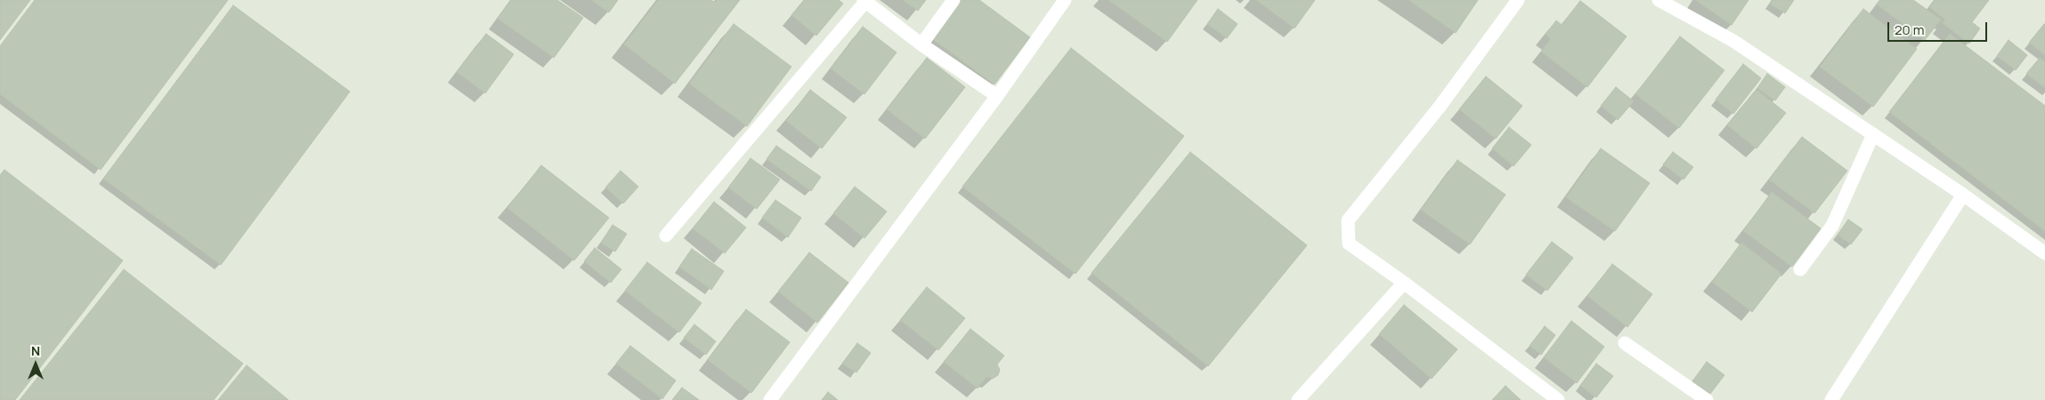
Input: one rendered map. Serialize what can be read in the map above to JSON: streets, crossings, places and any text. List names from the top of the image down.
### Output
{
  "scale_bar": "20 m",
  "north": "top"
}
